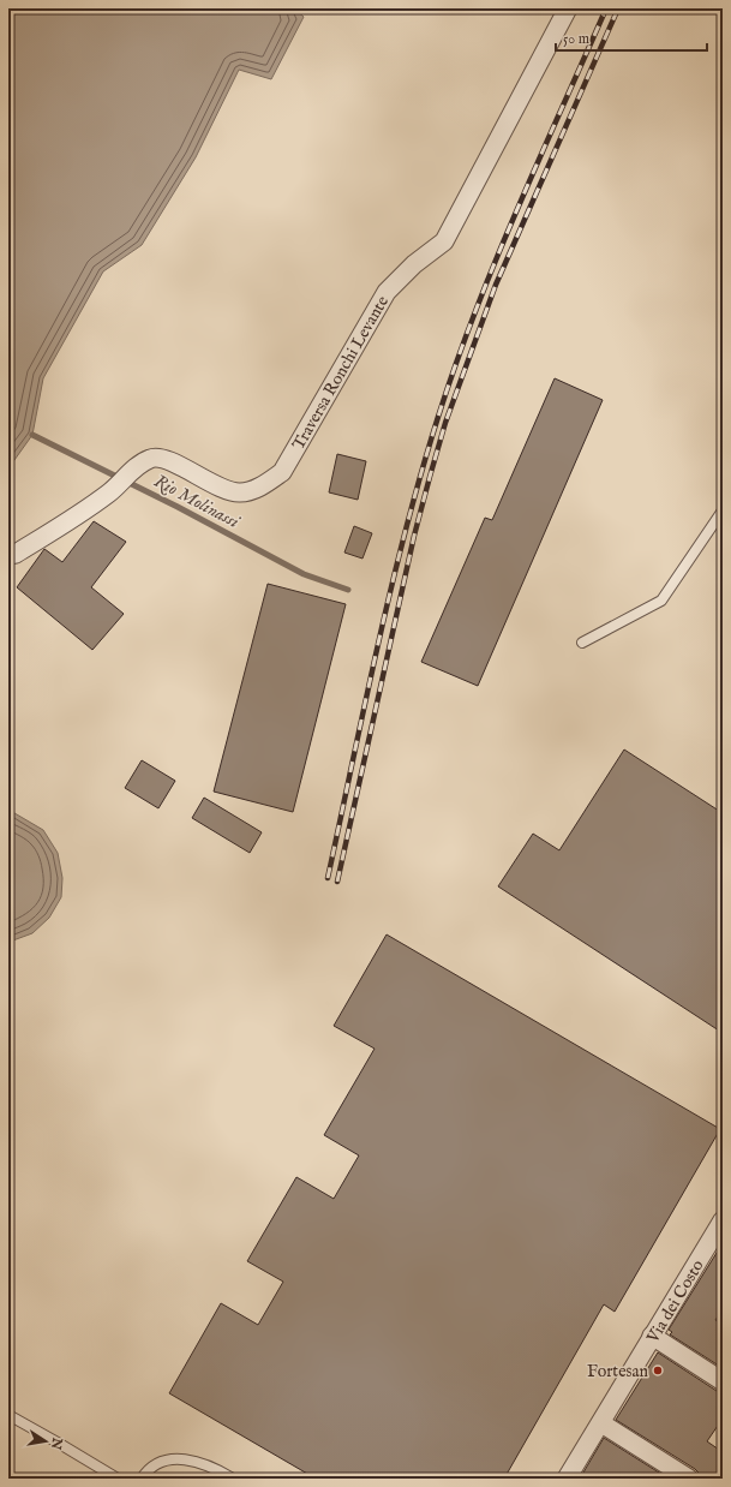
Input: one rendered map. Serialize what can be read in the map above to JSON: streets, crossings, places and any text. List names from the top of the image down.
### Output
{
  "streets": {
    "street": ["Traversa Ronchi Levante", "Via dei Costo"]
  },
  "water": ["Rio Molinassi"],
  "places": ["Fortesan"],
  "scale_bar": "50 m",
  "north": "right"
}
